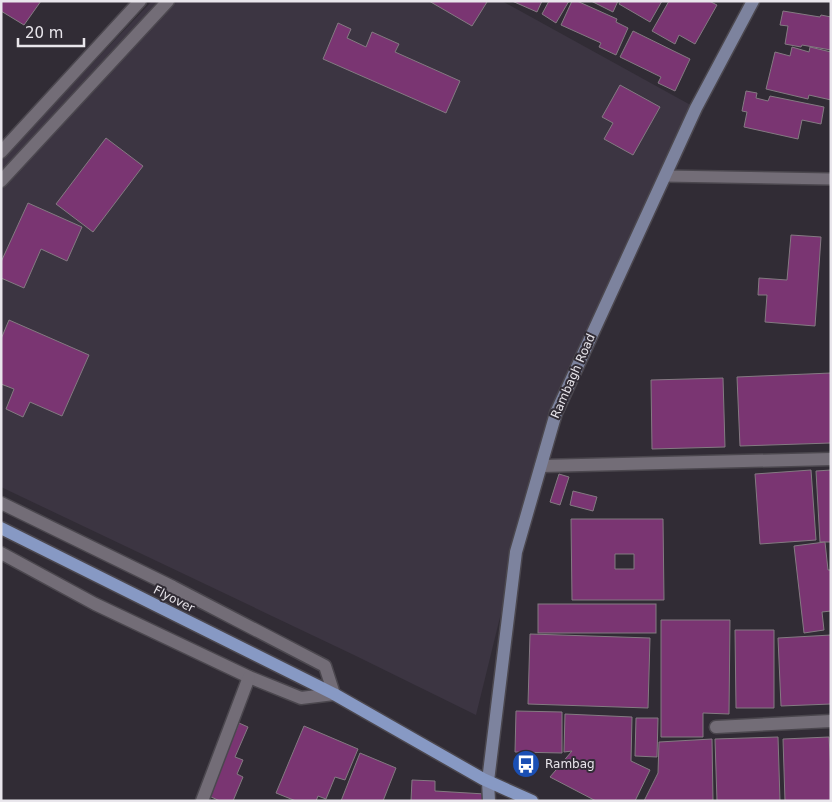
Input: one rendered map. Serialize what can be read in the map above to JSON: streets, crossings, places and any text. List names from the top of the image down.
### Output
{
  "streets": {
    "main road": ["Flyover"],
    "street": ["Rambagh Road"]
  },
  "crossings": [
    ["Rambagh Road", "Flyover"]
  ],
  "places": {
    "bus stop": ["Rambag"]
  },
  "scale_bar": "20 m"
}
